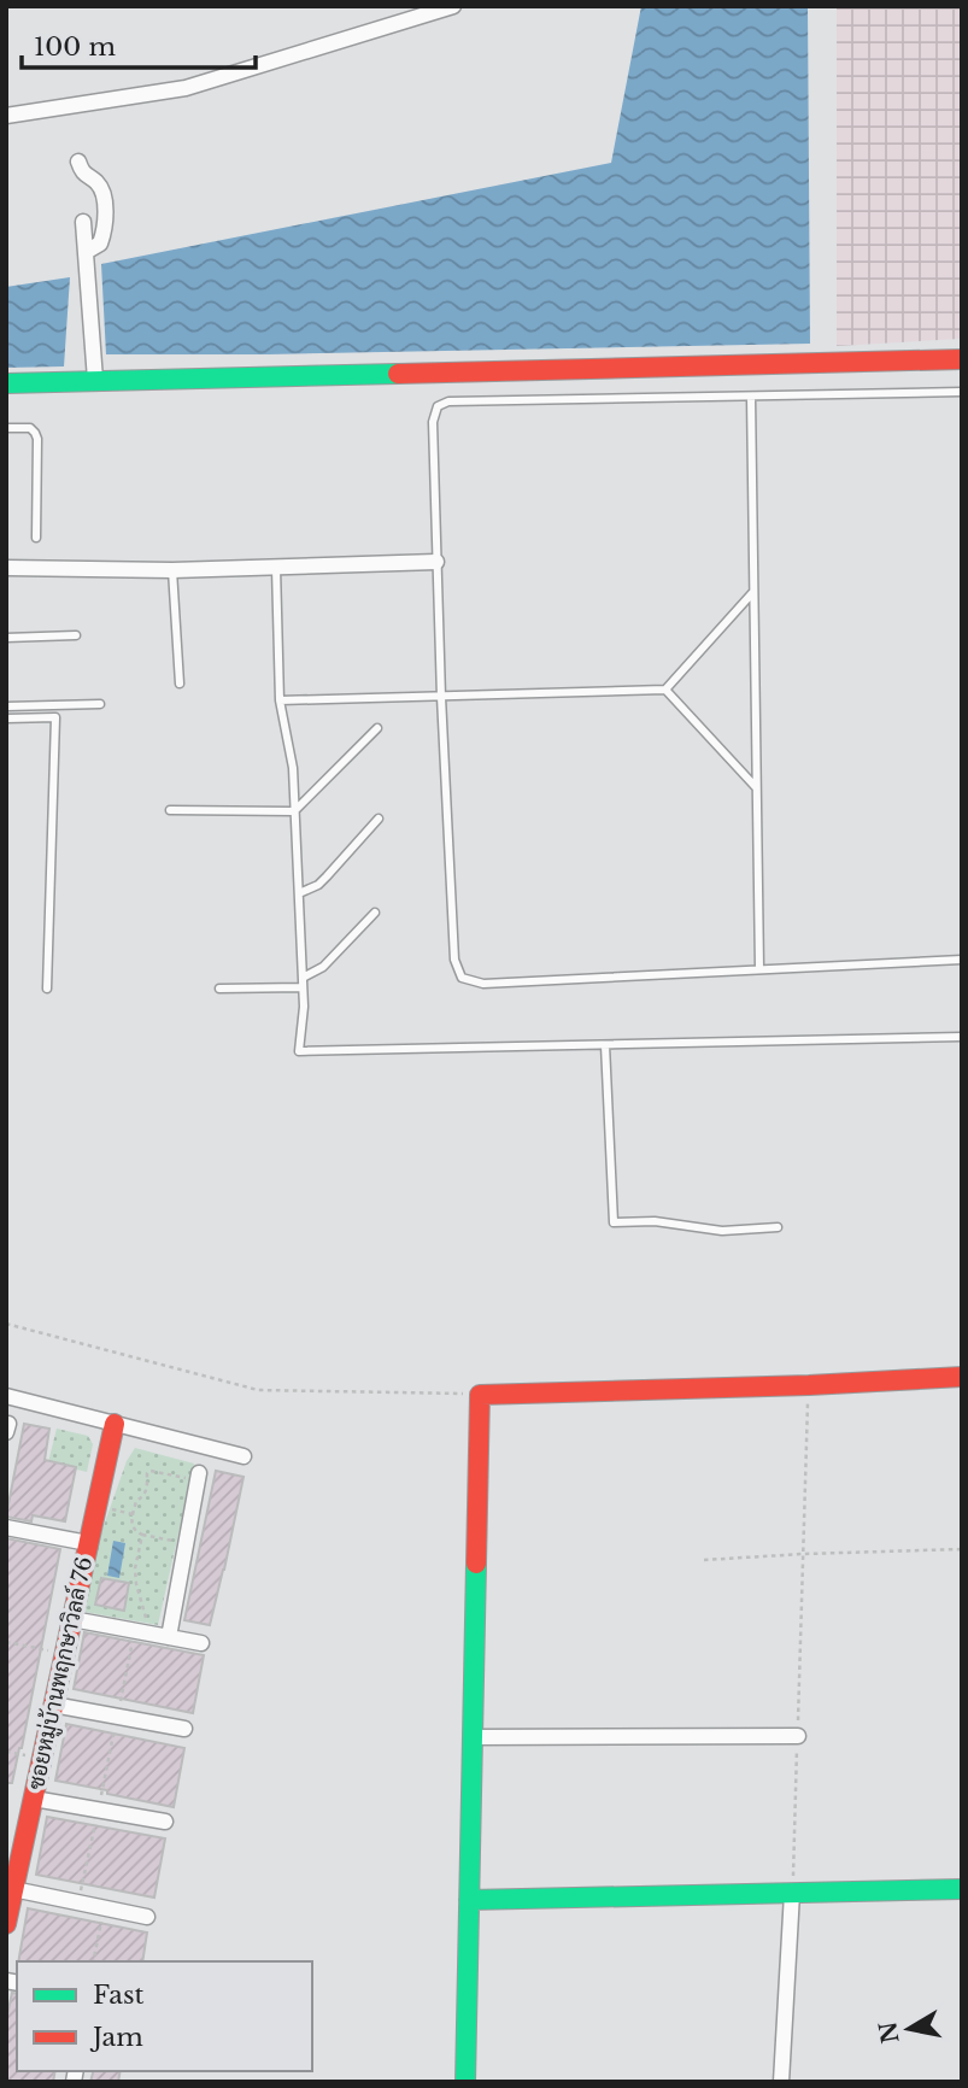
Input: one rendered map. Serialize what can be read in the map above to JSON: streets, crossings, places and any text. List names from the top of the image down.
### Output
{
  "streets": {
    "street": ["ซอยหมู่บ้านพฤกษาวิลล์ 76"]
  },
  "legend": ["Fast", "Jam"],
  "scale_bar": "100 m",
  "north": "left"
}
